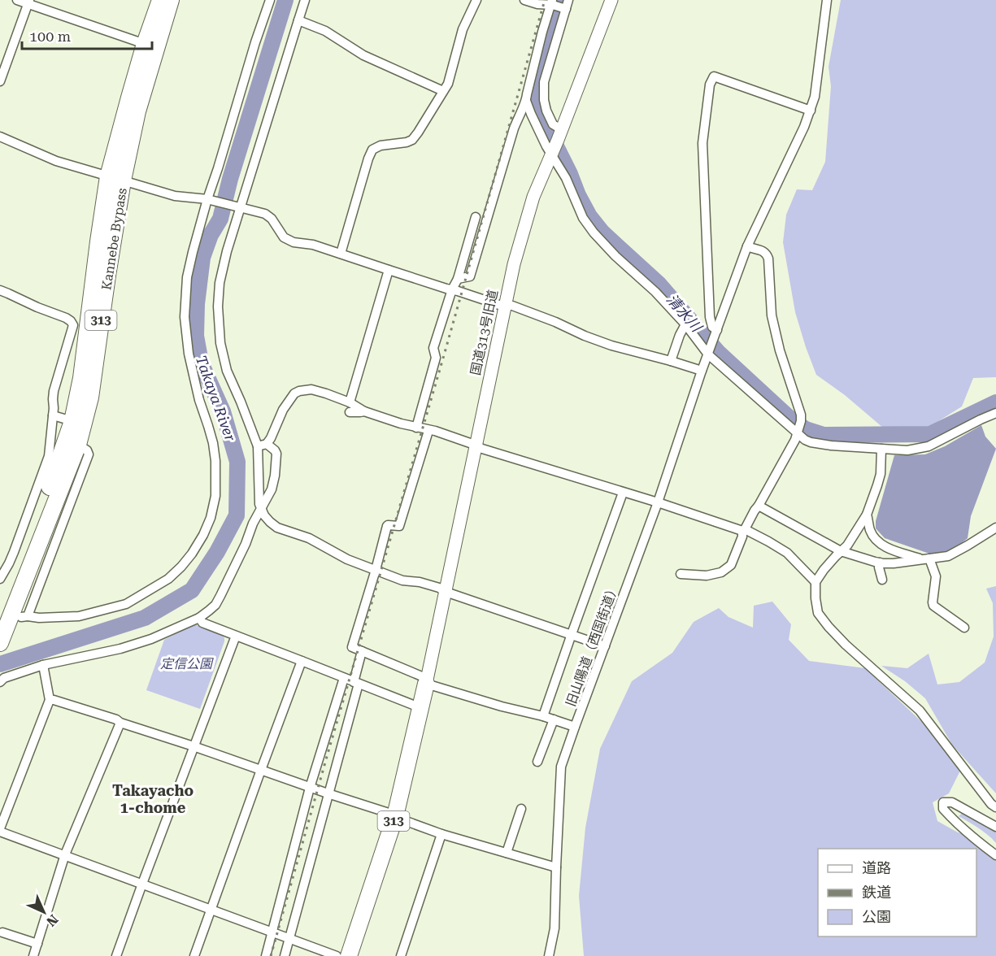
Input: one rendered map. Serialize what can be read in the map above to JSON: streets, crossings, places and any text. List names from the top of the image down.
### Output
{
  "streets": {
    "highway": ["Kannebe Bypass", "313"],
    "street": ["国道313号旧道", "旧山陽道（西国街道）"]
  },
  "crossings": [
    ["313", "国道313号旧道"]
  ],
  "districts": ["Takayacho 1-chome"],
  "water": ["清水川", "Takaya River"],
  "parks": ["定信公園"],
  "legend": ["道路", "鉄道", "公園"],
  "scale_bar": "100 m",
  "north": "bottom right"
}
